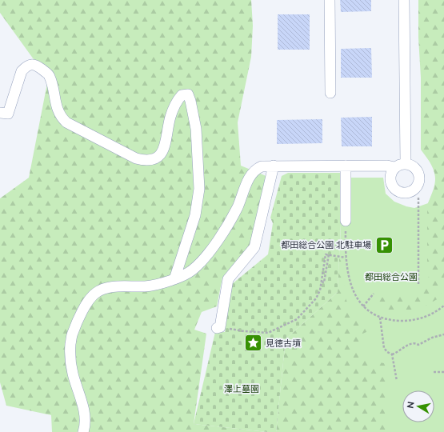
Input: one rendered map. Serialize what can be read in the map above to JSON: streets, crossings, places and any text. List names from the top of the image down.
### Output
{
  "parks": ["都田総合公園", "澤上墓園"],
  "places": {
    "parking": ["都田総合公園 北駐車場"],
    "place": ["見徳古墳"]
  },
  "north": "left"
}
